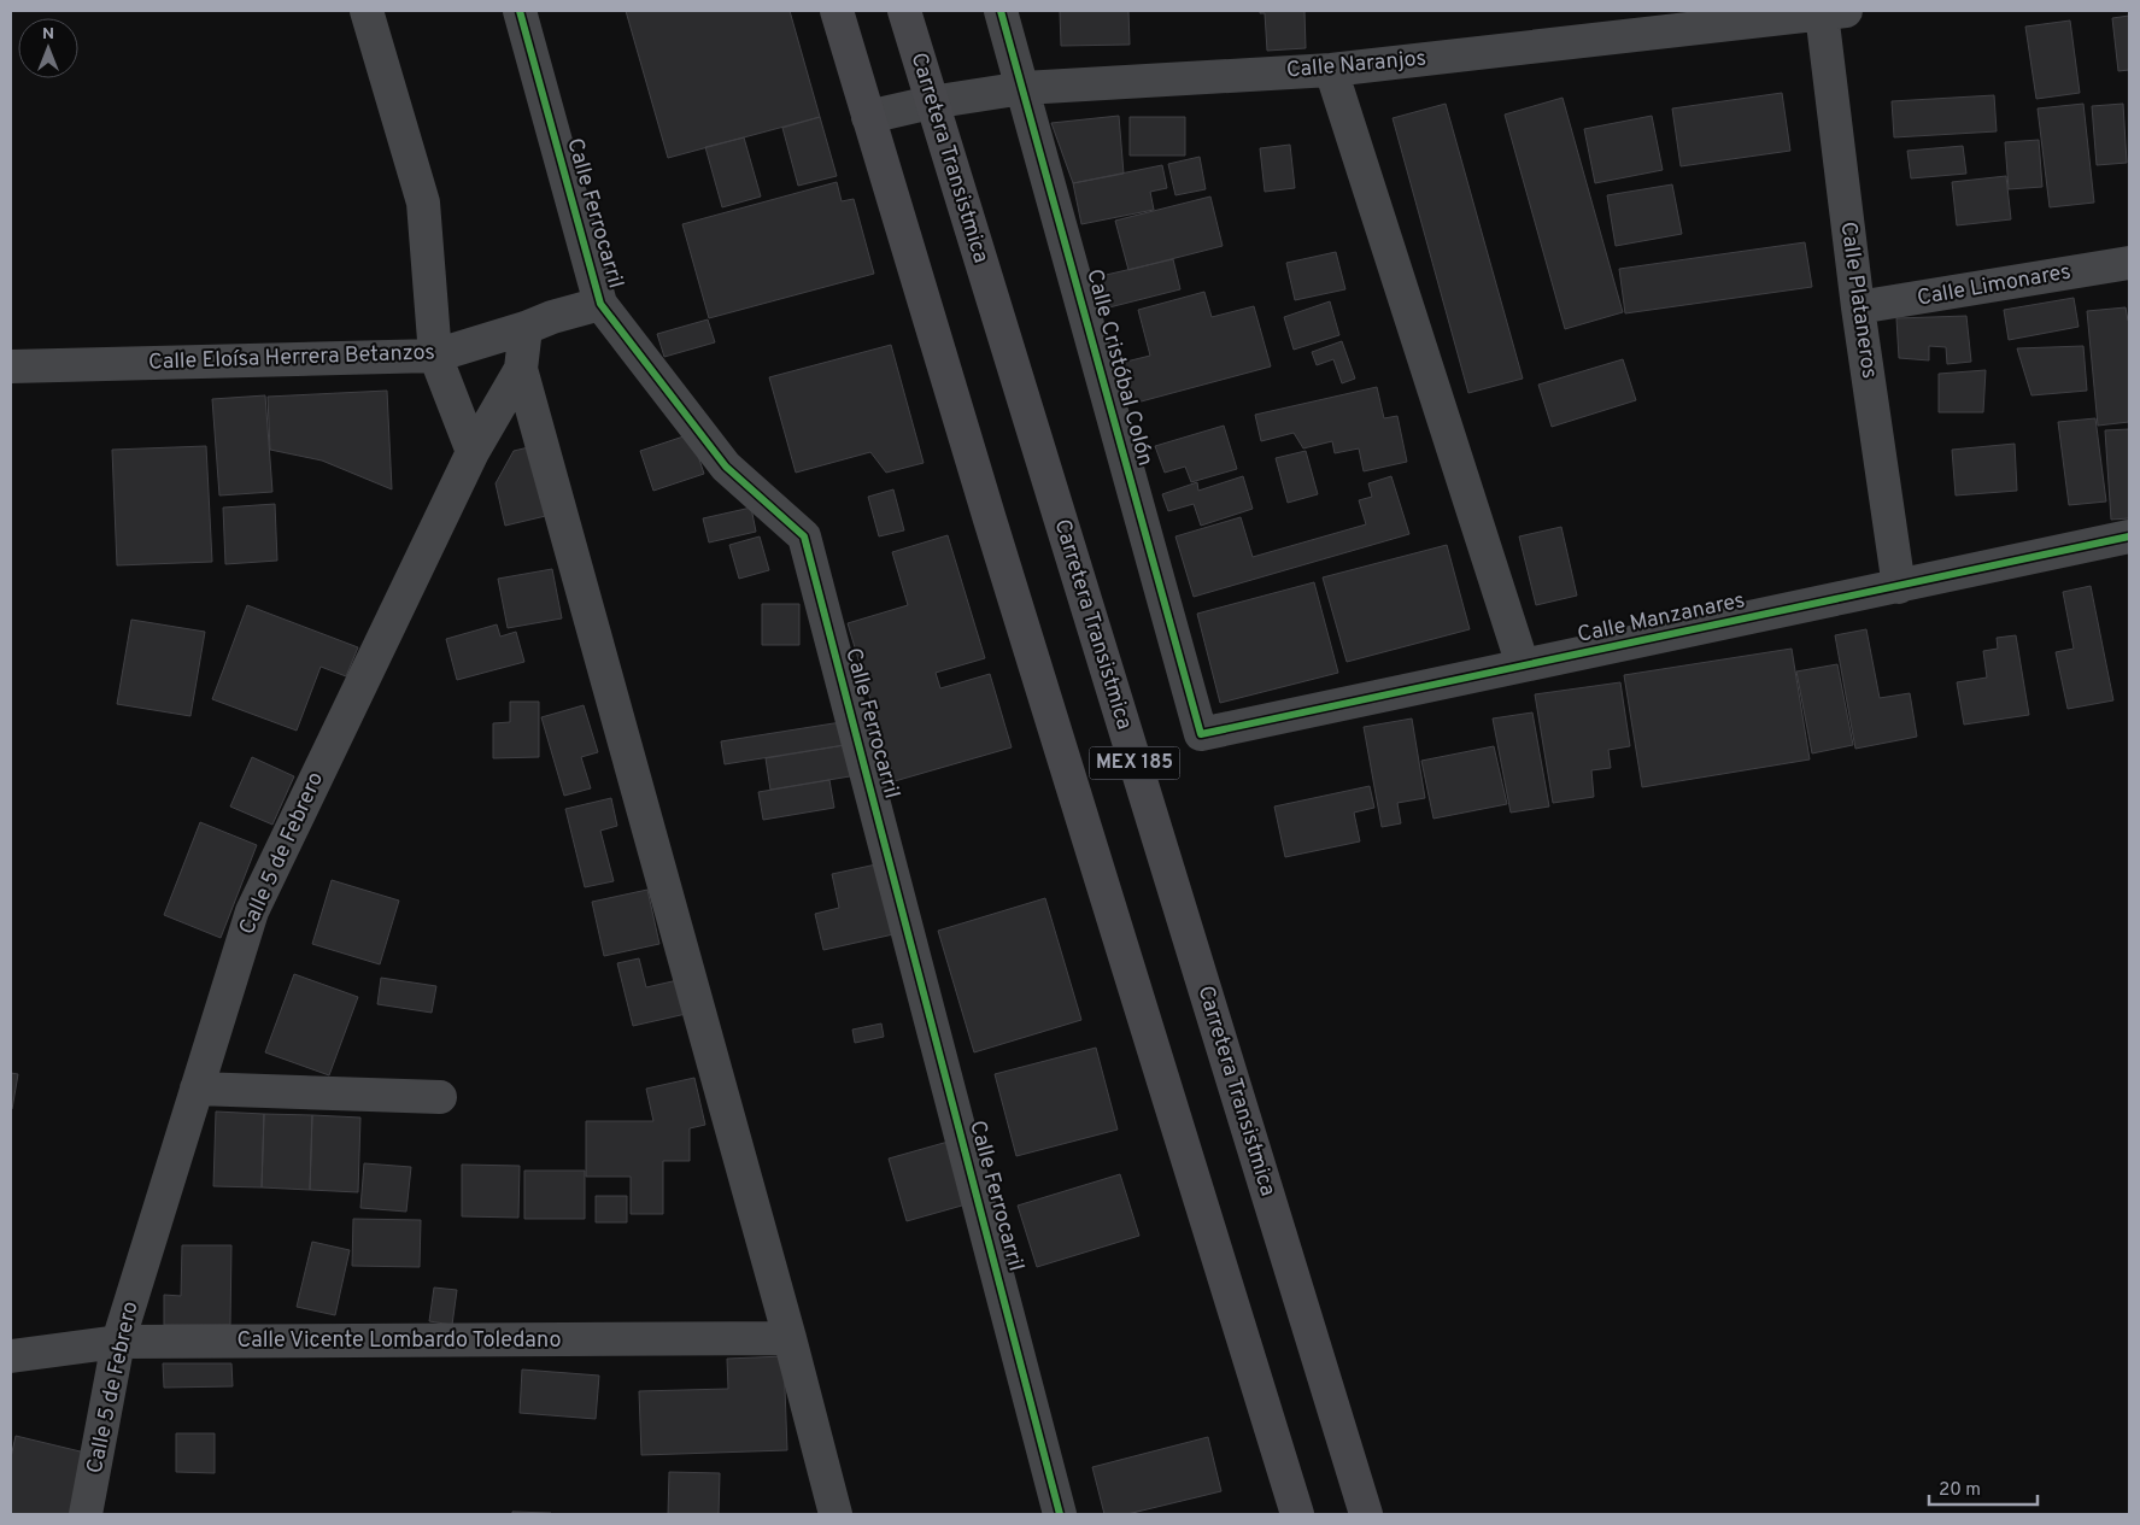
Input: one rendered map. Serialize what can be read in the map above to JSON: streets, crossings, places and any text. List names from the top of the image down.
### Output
{
  "streets": {
    "main road": ["Carretera Transistmica", "MEX 185"],
    "street": [
      "Calle Naranjos",
      "Calle Ferrocarril",
      "Calle Limonares",
      "Calle Plataneros",
      "Calle Eloísa Herrera Betanzos",
      "Calle Cristóbal Colón",
      "Calle Manzanares",
      "Calle 5 de Febrero",
      "Calle Vicente Lombardo Toledano"
    ]
  },
  "crossings": [
    ["Calle Naranjos", "Carretera Transistmica"],
    ["Calle Naranjos", "Calle Plataneros"],
    ["Calle Naranjos", "Calle Cristóbal Colón"],
    ["Calle Naranjos", "MEX 185"],
    ["Calle Ferrocarril", "Calle Eloísa Herrera Betanzos"],
    ["Calle Limonares", "Calle Plataneros"],
    ["Calle Plataneros", "Calle Manzanares"],
    ["Calle Eloísa Herrera Betanzos", "Calle 5 de Febrero"],
    ["Calle Cristóbal Colón", "Calle Manzanares"],
    ["Calle 5 de Febrero", "Calle Vicente Lombardo Toledano"]
  ],
  "scale_bar": "20 m",
  "north": "top"
}
